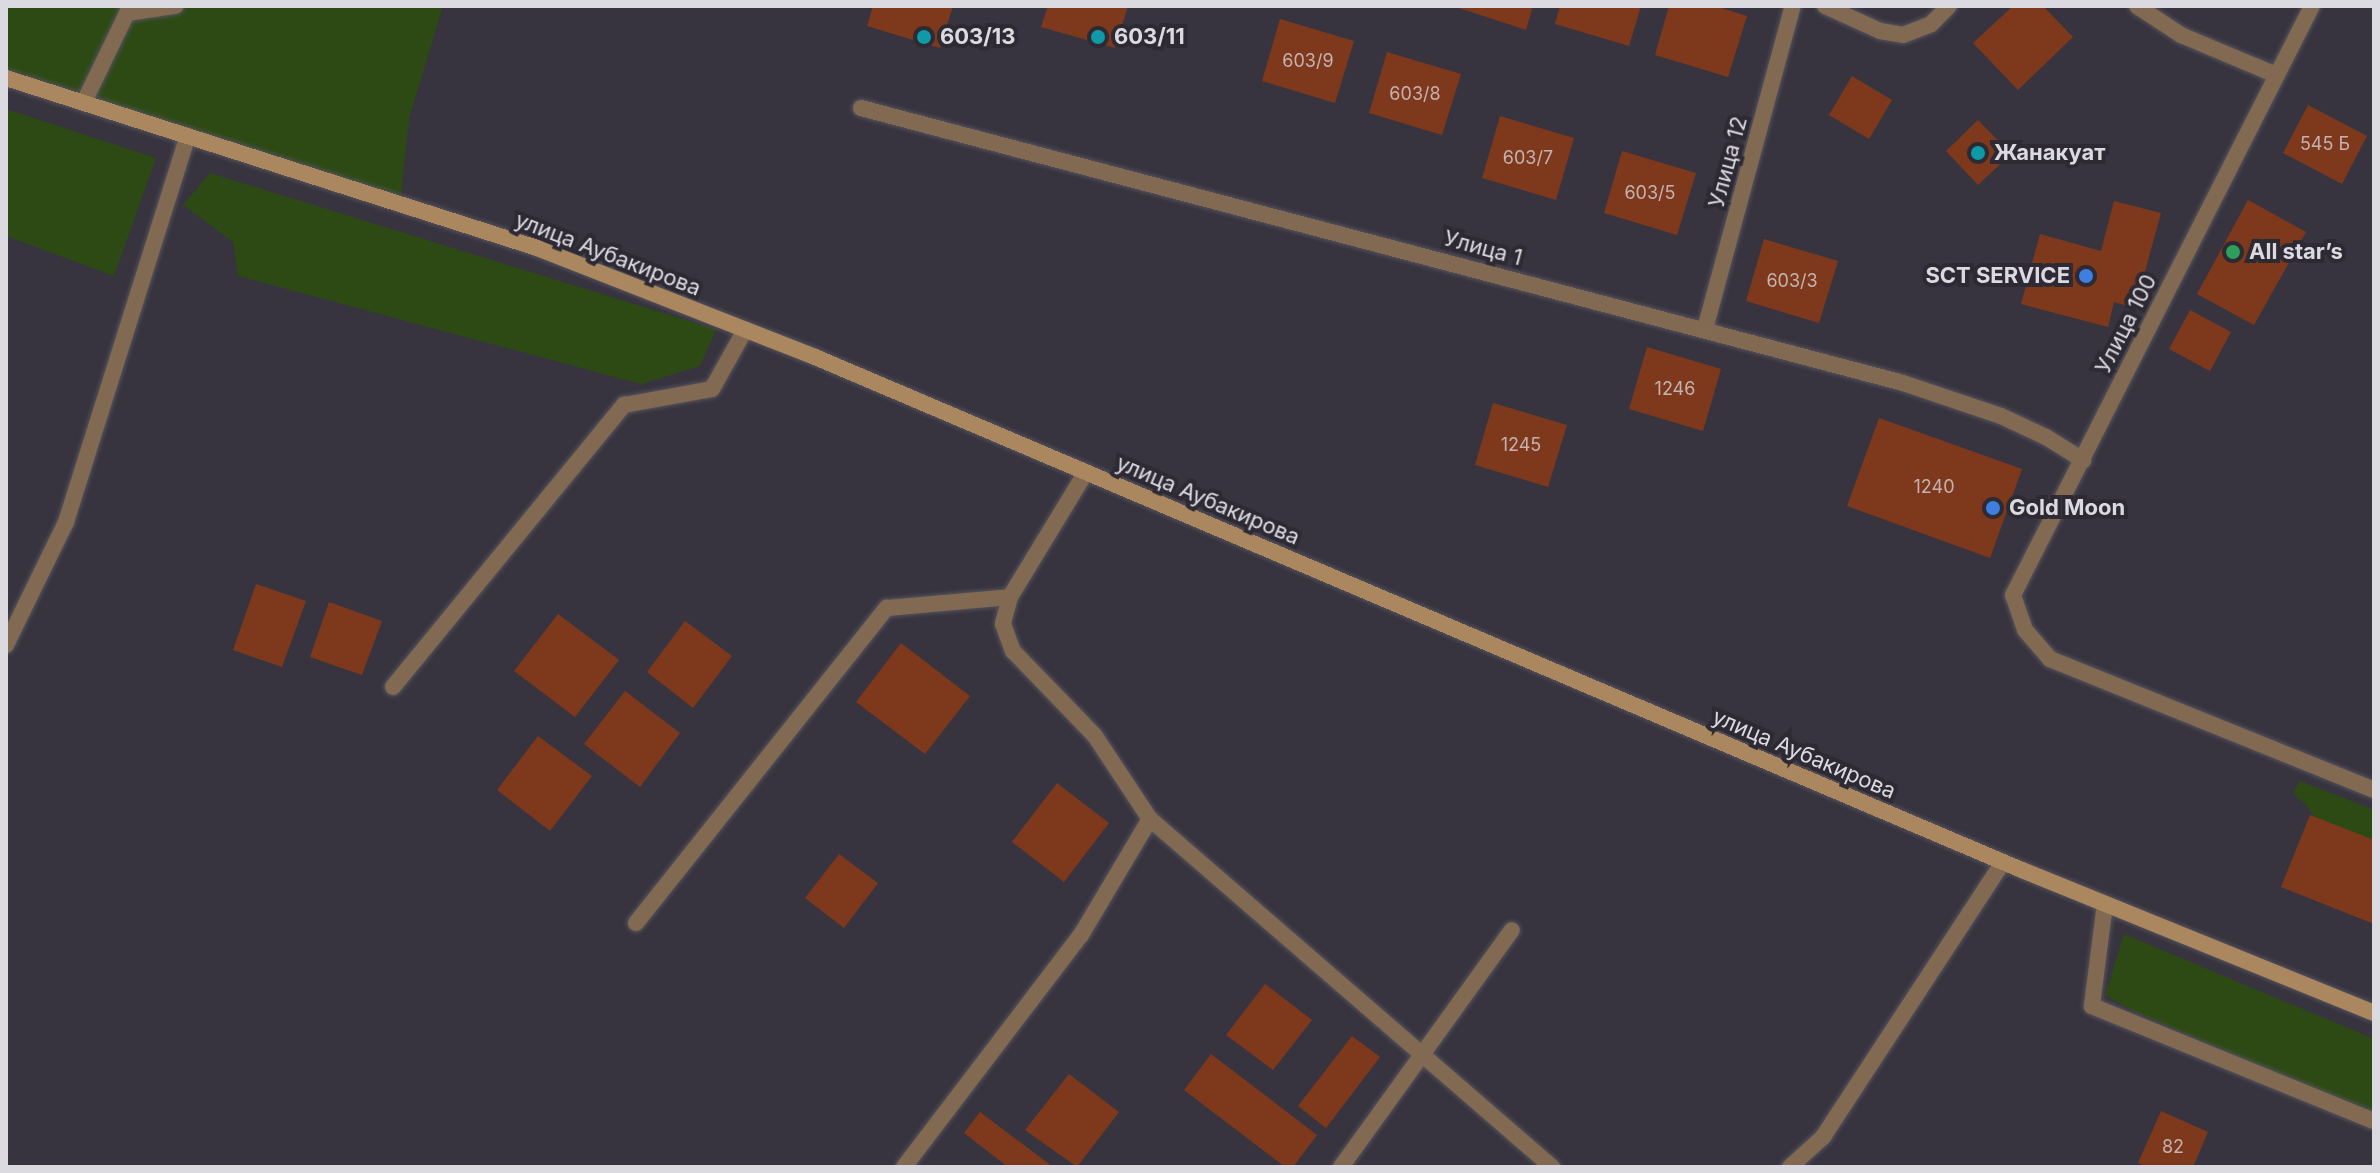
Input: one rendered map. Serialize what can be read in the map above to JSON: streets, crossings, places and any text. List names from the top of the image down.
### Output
{
  "streets": {
    "main road": ["улица Аубакирова"],
    "street": ["Улица 12", "Улица 1", "Улица 100"]
  },
  "crossings": [
    ["Улица 12", "Улица 1"],
    ["Улица 1", "Улица 100"]
  ],
  "places": [
    "603/13",
    "603/11",
    "Жанакуат",
    "All star’s",
    "SCT SERVICE",
    "Gold Moon"
  ],
  "house_numbers": [
    "603/9",
    "603/8",
    "545 Б",
    "603/7",
    "603/5",
    "603/3",
    "1246",
    "1245",
    "1240",
    "82"
  ]
}
